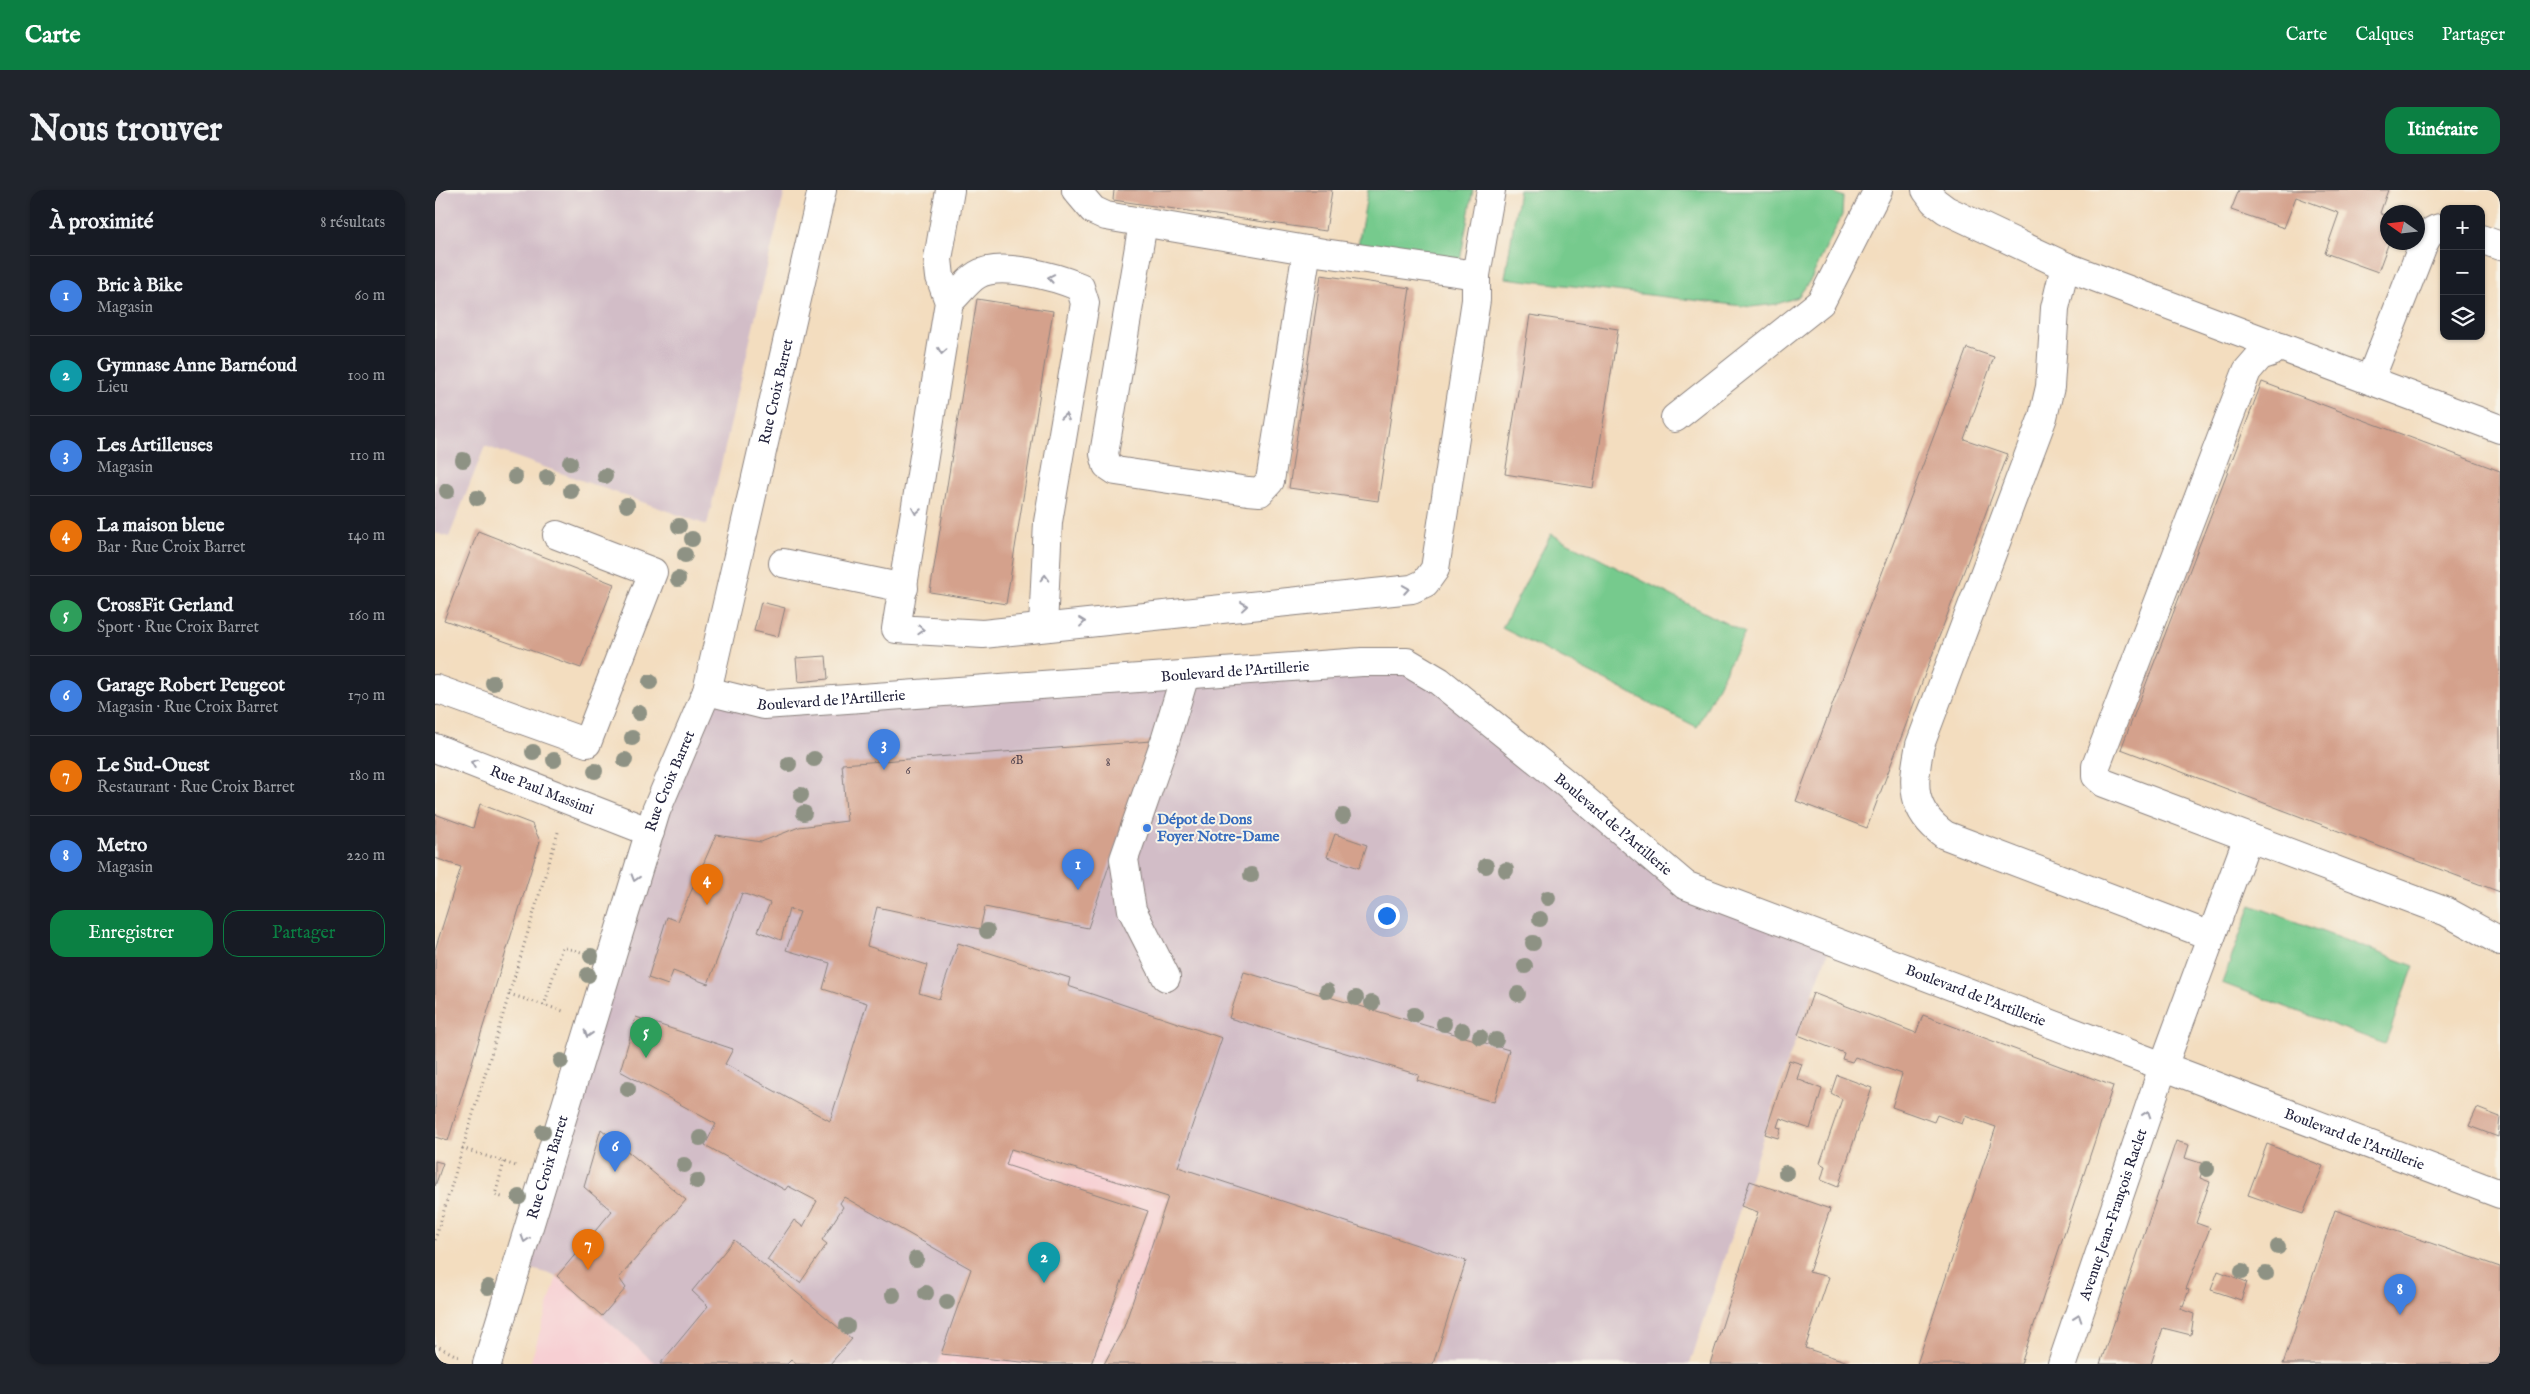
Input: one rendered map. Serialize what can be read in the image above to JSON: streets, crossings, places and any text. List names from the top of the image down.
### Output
{
  "streets": {
    "street": [
      "Rue Croix Barret",
      "Boulevard de l'Artillerie",
      "Rue Paul Massimi",
      "Avenue Jean-François Raclet"
    ]
  },
  "crossings": [
    ["Rue Croix Barret", "Boulevard de l'Artillerie"],
    ["Rue Croix Barret", "Rue Paul Massimi"],
    ["Boulevard de l'Artillerie", "Avenue Jean-François Raclet"]
  ],
  "one_way": ["Rue Croix Barret", "Rue Paul Massimi", "Avenue Jean-François Raclet"],
  "places": ["Dépot de Dons Foyer Notre-Dame"],
  "house_numbers": ["6B", "8", "6"],
  "north": "left",
  "page": {
    "header": "Carte",
    "nav": ["Carte", "Calques", "Partager"],
    "buttons": [
      "Itinéraire",
      ["Enregistrer", "Partager"]
    ],
    "title": "Nous trouver",
    "heading": ["À proximité", "8 résultats"],
    "map_buttons": ["+", "−"],
    "list": [
      {
        "mark": "1",
        "name": "Bric à Bike",
        "note": "Magasin",
        "value": "60 m"
      },
      {
        "mark": "2",
        "name": "Gymnase Anne Barnéoud",
        "note": "Lieu",
        "value": "100 m"
      },
      {
        "mark": "3",
        "name": "Les Artilleuses",
        "note": "Magasin",
        "value": "110 m"
      },
      {
        "mark": "4",
        "name": "La maison bleue",
        "note": "Bar · Rue Croix Barret",
        "value": "140 m"
      },
      {
        "mark": "5",
        "name": "CrossFit Gerland",
        "note": "Sport · Rue Croix Barret",
        "value": "160 m"
      },
      {
        "mark": "6",
        "name": "Garage Robert Peugeot",
        "note": "Magasin · Rue Croix Barret",
        "value": "170 m"
      },
      {
        "mark": "7",
        "name": "Le Sud-Ouest",
        "note": "Restaurant · Rue Croix Barret",
        "value": "180 m"
      },
      {
        "mark": "8",
        "name": "Metro",
        "note": "Magasin",
        "value": "220 m"
      }
    ],
    "pins": [
      "3",
      "1",
      "4",
      "5",
      "6",
      "7",
      "2",
      "8"
    ]
  }
}
